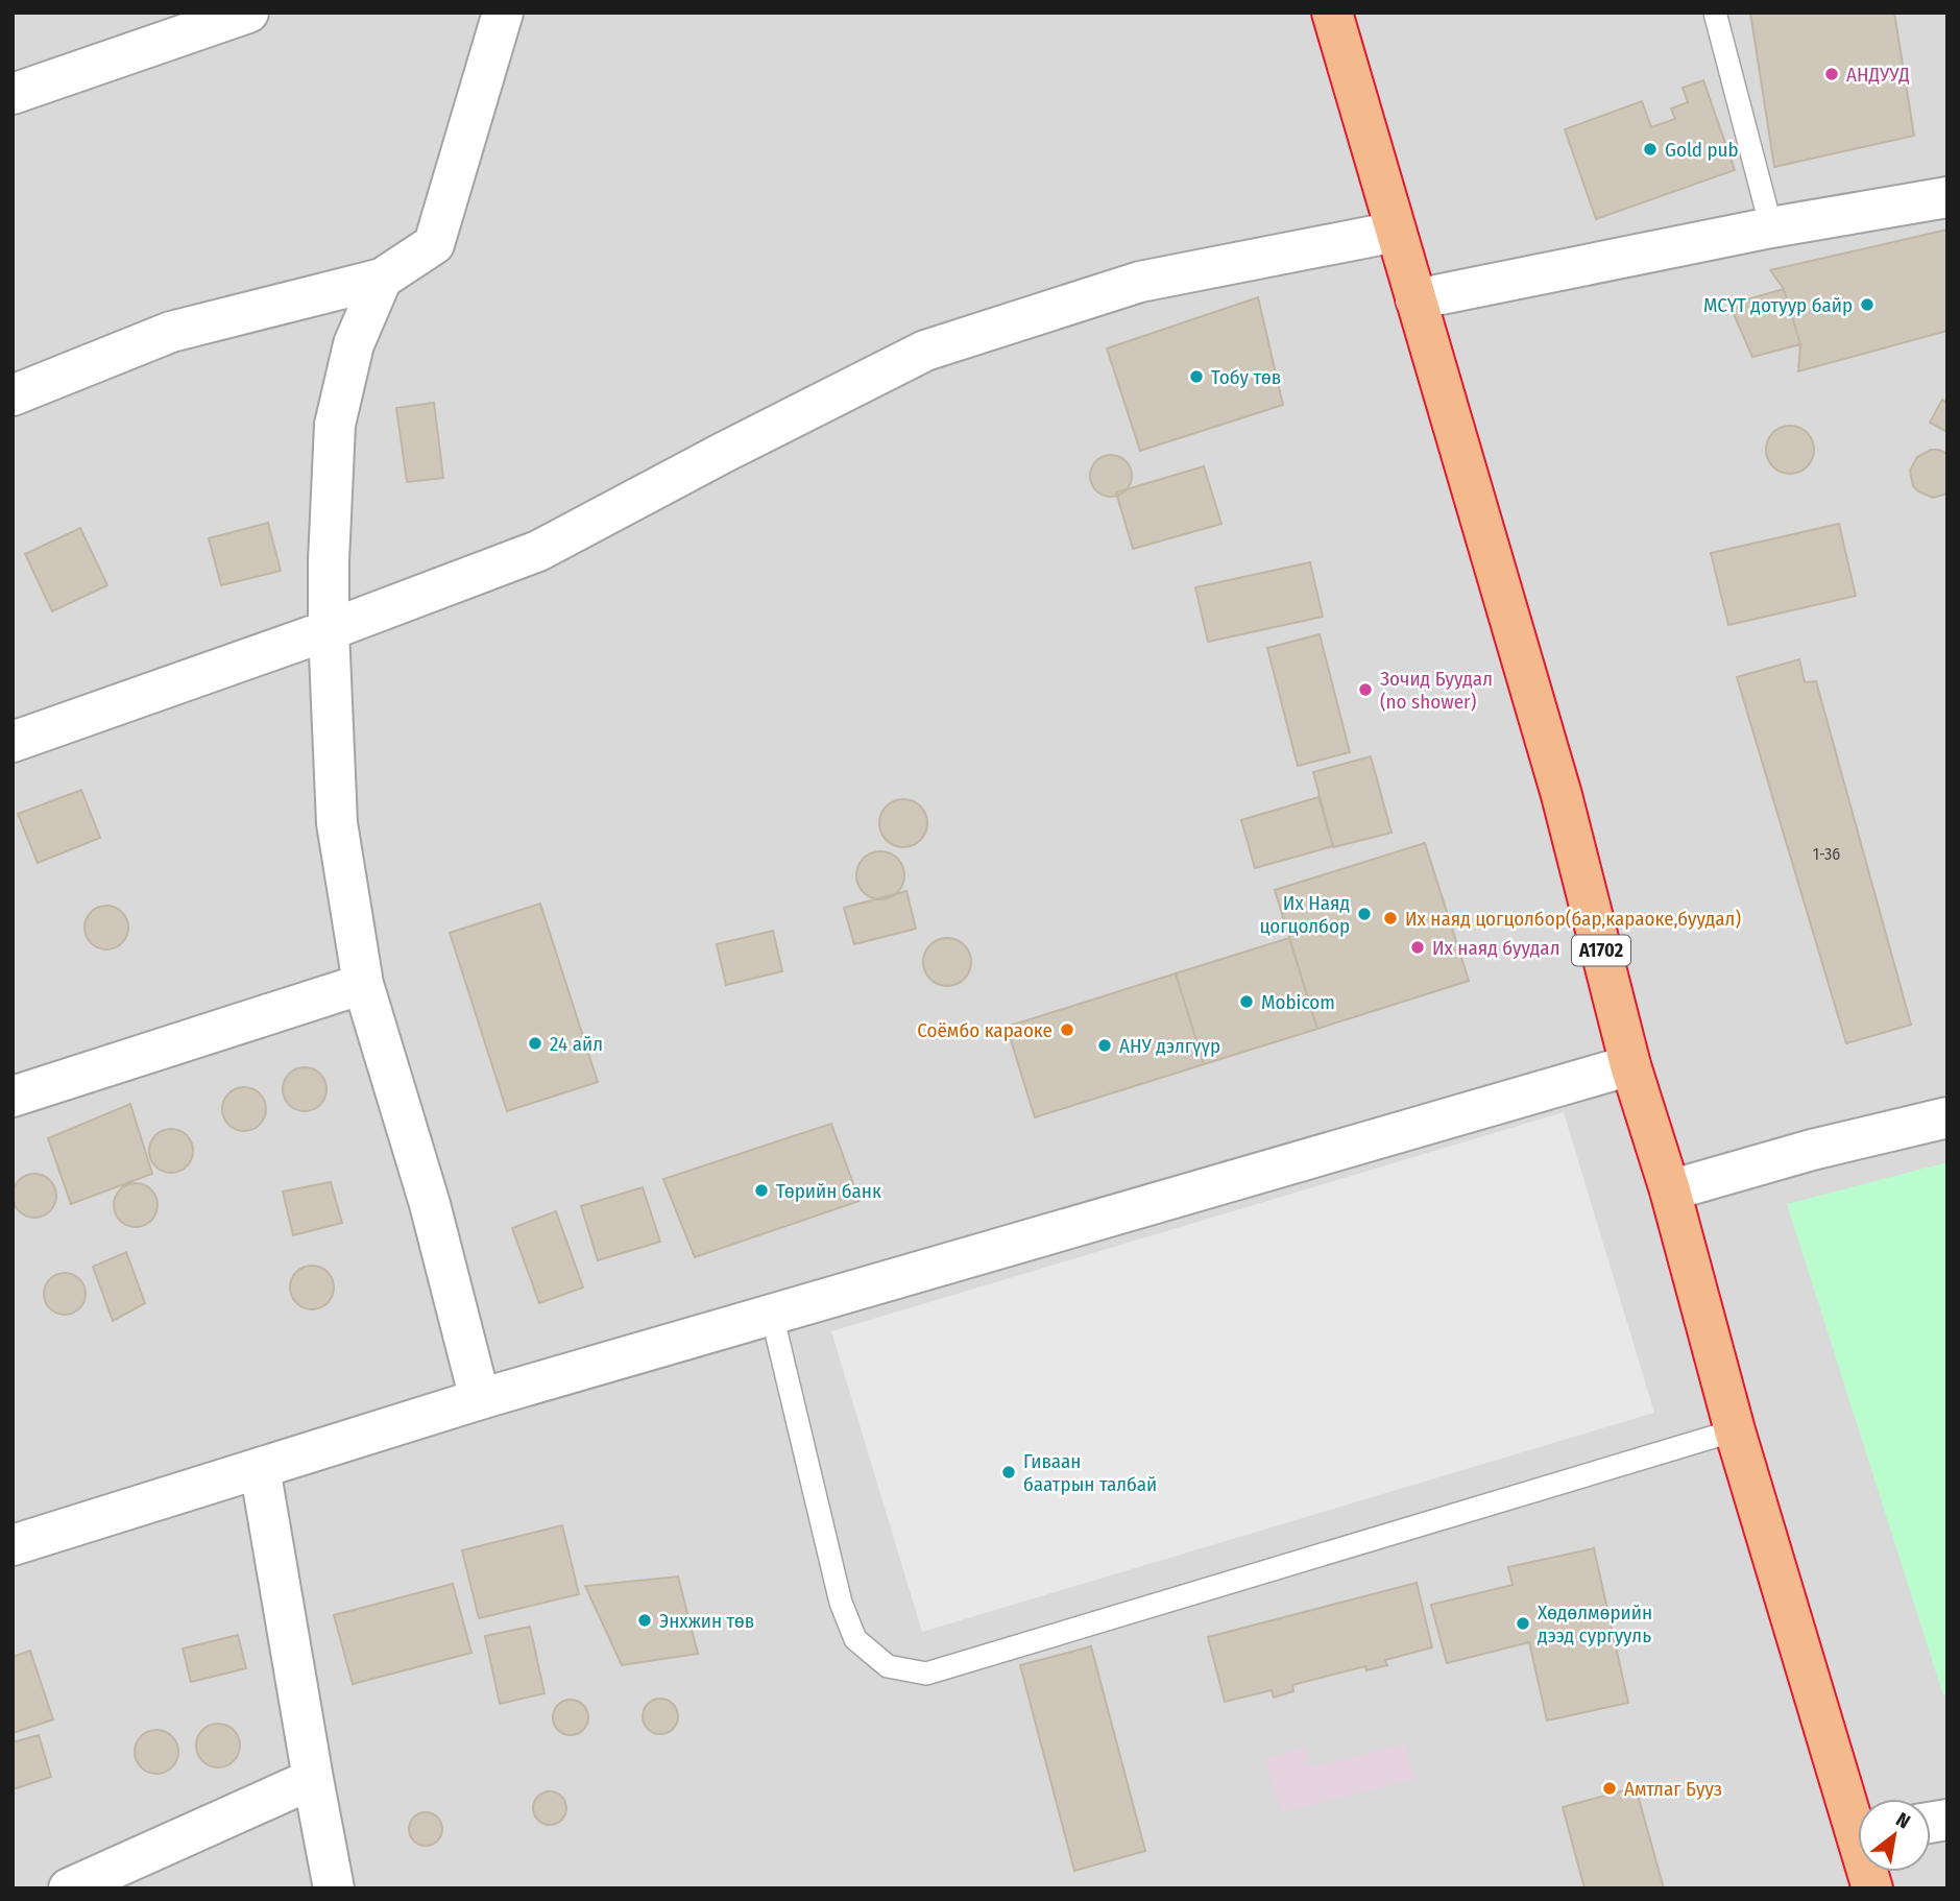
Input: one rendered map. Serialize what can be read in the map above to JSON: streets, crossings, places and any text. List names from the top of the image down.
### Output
{
  "streets": {
    "highway": ["A1702"]
  },
  "places": [
    "АНДУУД",
    "Gold pub",
    "МСҮТ дотуур байр",
    "Тобу төв",
    "Зочид Буудал (no shower)",
    "Их Наяд цогцолбор",
    "Их наяд цогцолбор(бар,караоке,буудал)",
    "Их наяд буудал",
    "Mobicom",
    "Соёмбо караоке",
    "24 айл",
    "АНУ дэлгүүр",
    "Төрийн банк",
    "Гиваан баатрын талбай",
    "Энхжин төв",
    "Хөдөлмөрийн дээд сургууль",
    "Амтлаг Бууз"
  ],
  "house_numbers": ["1-36"],
  "north": "top right"
}
